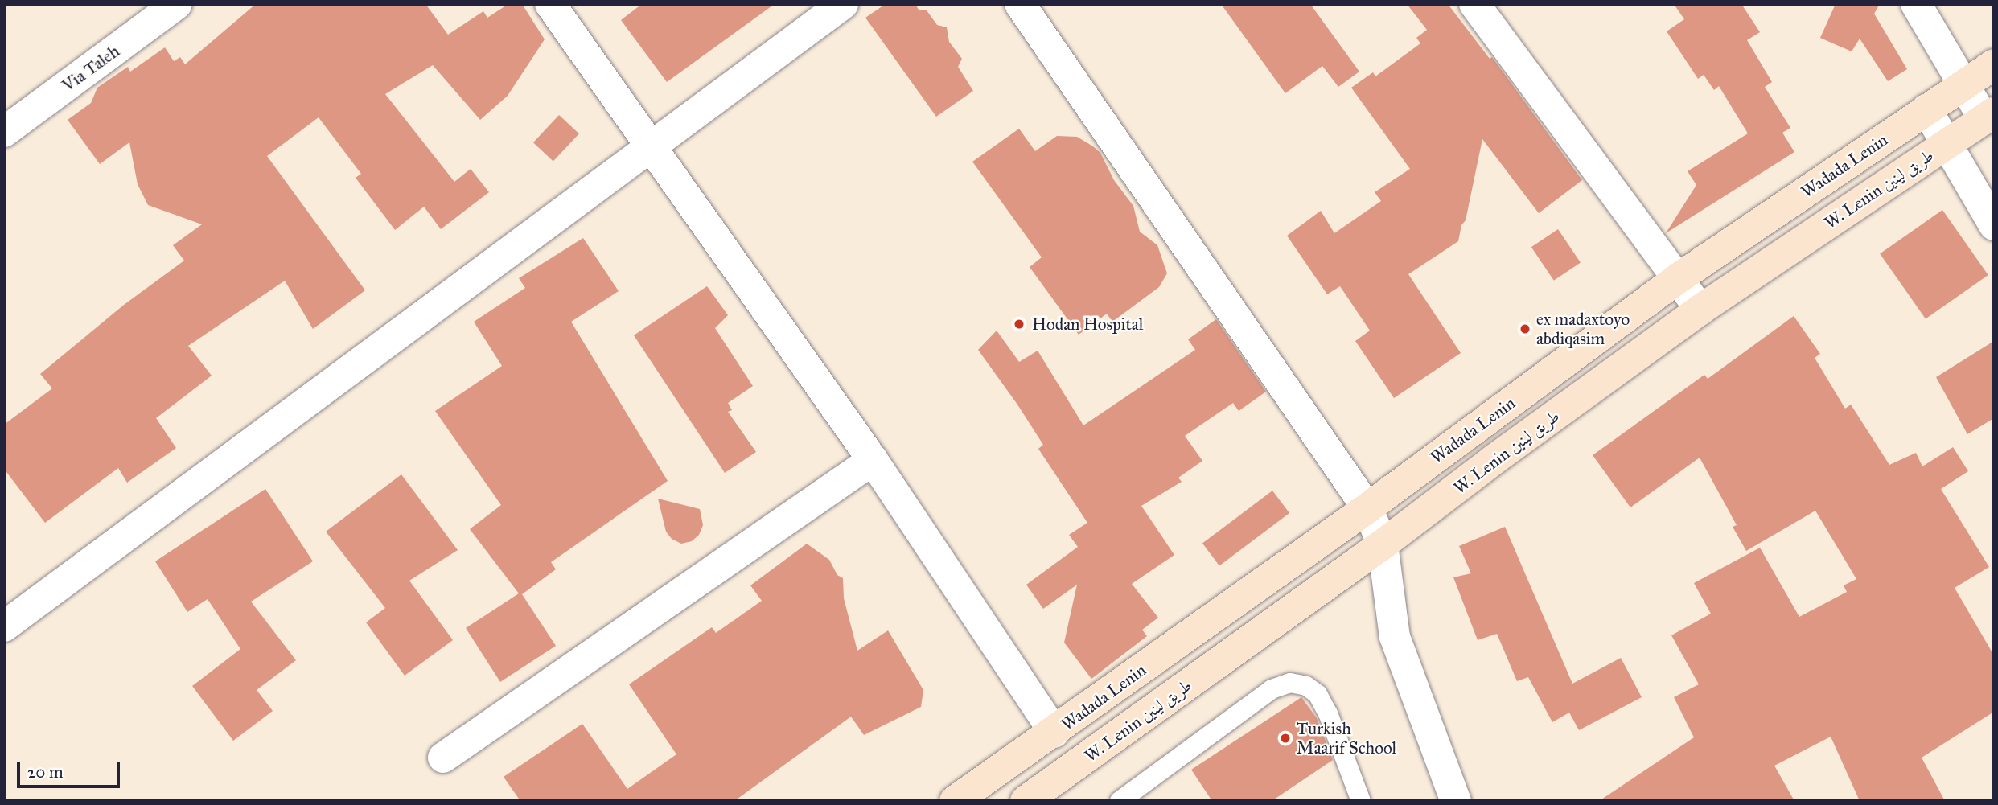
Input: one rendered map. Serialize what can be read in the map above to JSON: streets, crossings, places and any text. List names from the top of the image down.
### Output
{
  "streets": {
    "main road": ["Wadada Lenin", "W. Lenin طريق لينين"],
    "street": ["Via Taleh"]
  },
  "places": ["Hodan Hospital", "ex madaxtoyo abdiqasim", "Turkish Maarif School"],
  "scale_bar": "20 m"
}
